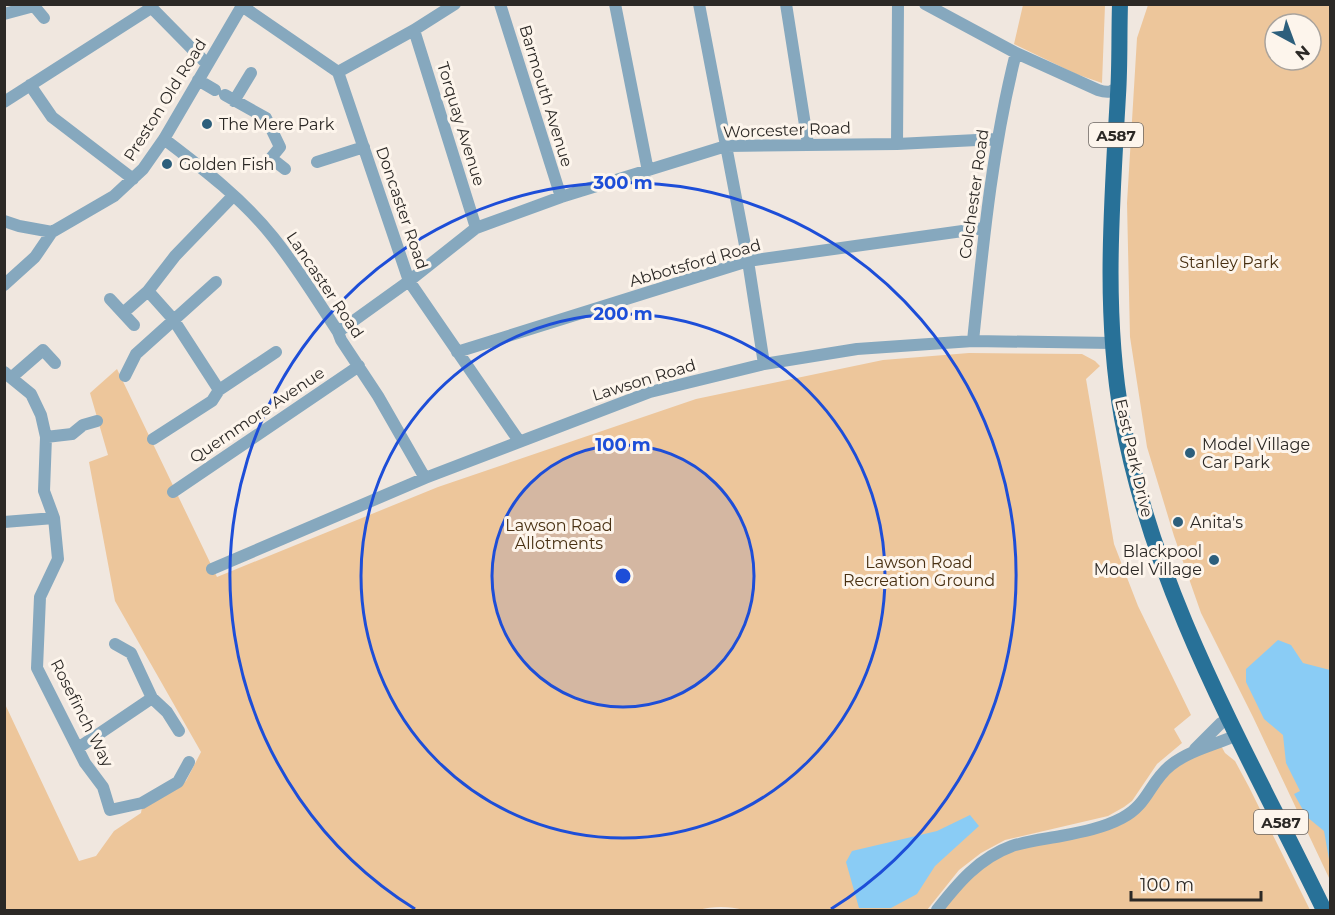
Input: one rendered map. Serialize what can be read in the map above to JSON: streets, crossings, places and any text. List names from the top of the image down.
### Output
{
  "streets": {
    "main road": ["A587", "East Park Drive"],
    "street": [
      "Barmouth Avenue",
      "Preston Old Road",
      "Torquay Avenue",
      "Worcester Road",
      "Colchester Road",
      "Doncaster Road",
      "Abbotsford Road",
      "Lancaster Road",
      "Lawson Road",
      "Quernmore Avenue",
      "Rosefinch Way"
    ]
  },
  "crossings": [
    ["Barmouth Avenue", "Worcester Road"],
    ["Preston Old Road", "Lancaster Road"],
    ["Torquay Avenue", "Worcester Road"],
    ["Worcester Road", "Colchester Road"],
    ["Worcester Road", "Doncaster Road"],
    ["Worcester Road", "Lancaster Road"],
    ["Colchester Road", "Abbotsford Road"],
    ["Colchester Road", "Lawson Road"],
    ["Doncaster Road", "Abbotsford Road"],
    ["Doncaster Road", "Lawson Road"],
    ["Lancaster Road", "Lawson Road"],
    ["Lancaster Road", "Quernmore Avenue"],
    ["Lawson Road", "East Park Drive"]
  ],
  "parks": ["Stanley Park", "Lawson Road Allotments", "Lawson Road Recreation Ground"],
  "places": [
    "The Mere Park",
    "Golden Fish",
    "Model Village Car Park",
    "Anita's",
    "Blackpool Model Village"
  ],
  "scale_bar": "100 m",
  "north": "bottom right",
  "rings": ["300 m", "200 m", "100 m"]
}
